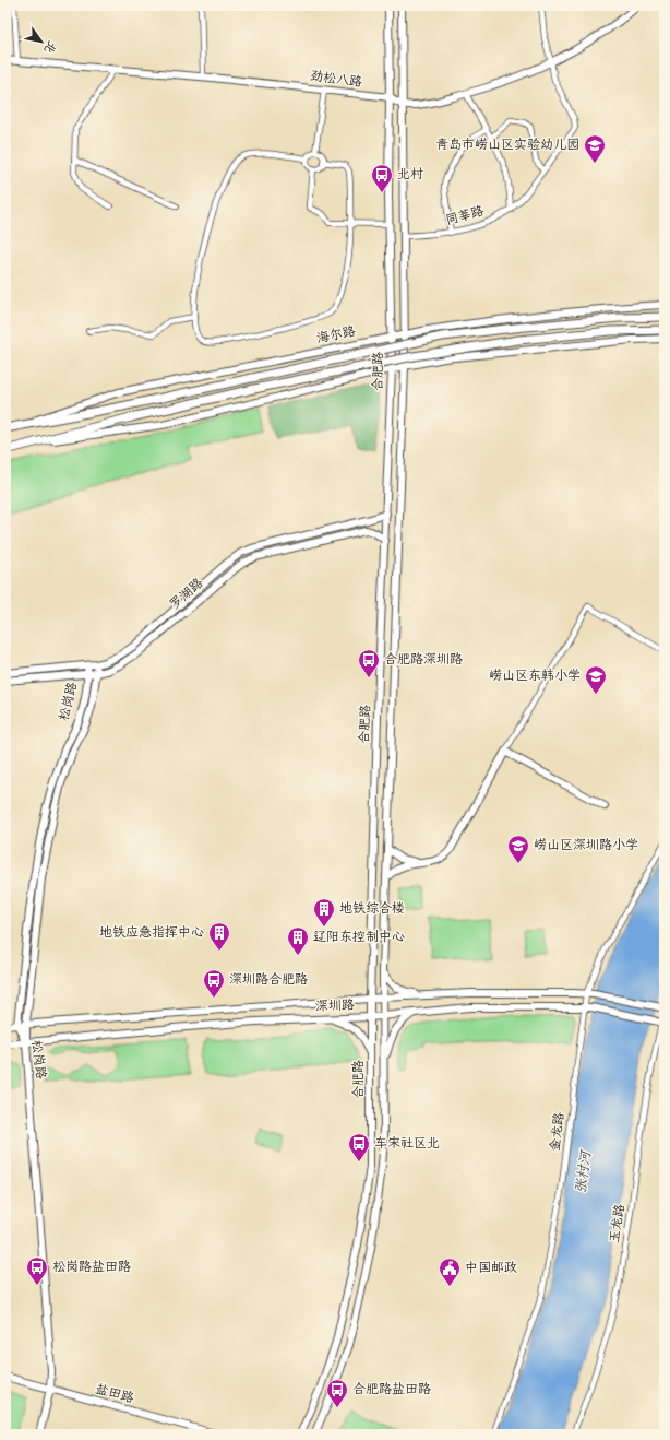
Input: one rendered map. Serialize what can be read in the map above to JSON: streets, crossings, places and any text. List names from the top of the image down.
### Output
{
  "streets": {
    "main road": ["海尔路"],
    "street": [
      "劲松八路",
      "同莘路",
      "合肥路",
      "罗湖路",
      "松岗路",
      "深圳路",
      "金龙路",
      "玉龙路",
      "盐田路"
    ]
  },
  "crossings": [
    ["劲松八路", "同莘路"],
    ["劲松八路", "合肥路"],
    ["同莘路", "合肥路"],
    ["海尔路", "合肥路"],
    ["合肥路", "罗湖路"],
    ["合肥路", "深圳路"],
    ["罗湖路", "松岗路"],
    ["松岗路", "深圳路"],
    ["松岗路", "盐田路"],
    ["深圳路", "金龙路"],
    ["深圳路", "玉龙路"]
  ],
  "water": ["张村河"],
  "places": {
    "school or university": ["青岛市崂山区实验幼儿园", "崂山区东韩小学", "崂山区深圳路小学"],
    "bus stop": [
      "北村",
      "合肥路深圳路",
      "深圳路合肥路",
      "车宋社区北",
      "松岗路盐田路",
      "合肥路盐田路"
    ],
    "building": ["地铁综合楼", "地铁应急指挥中心", "辽阳东控制中心"],
    "public building": ["中国邮政"]
  },
  "north": "bottom right"
}
